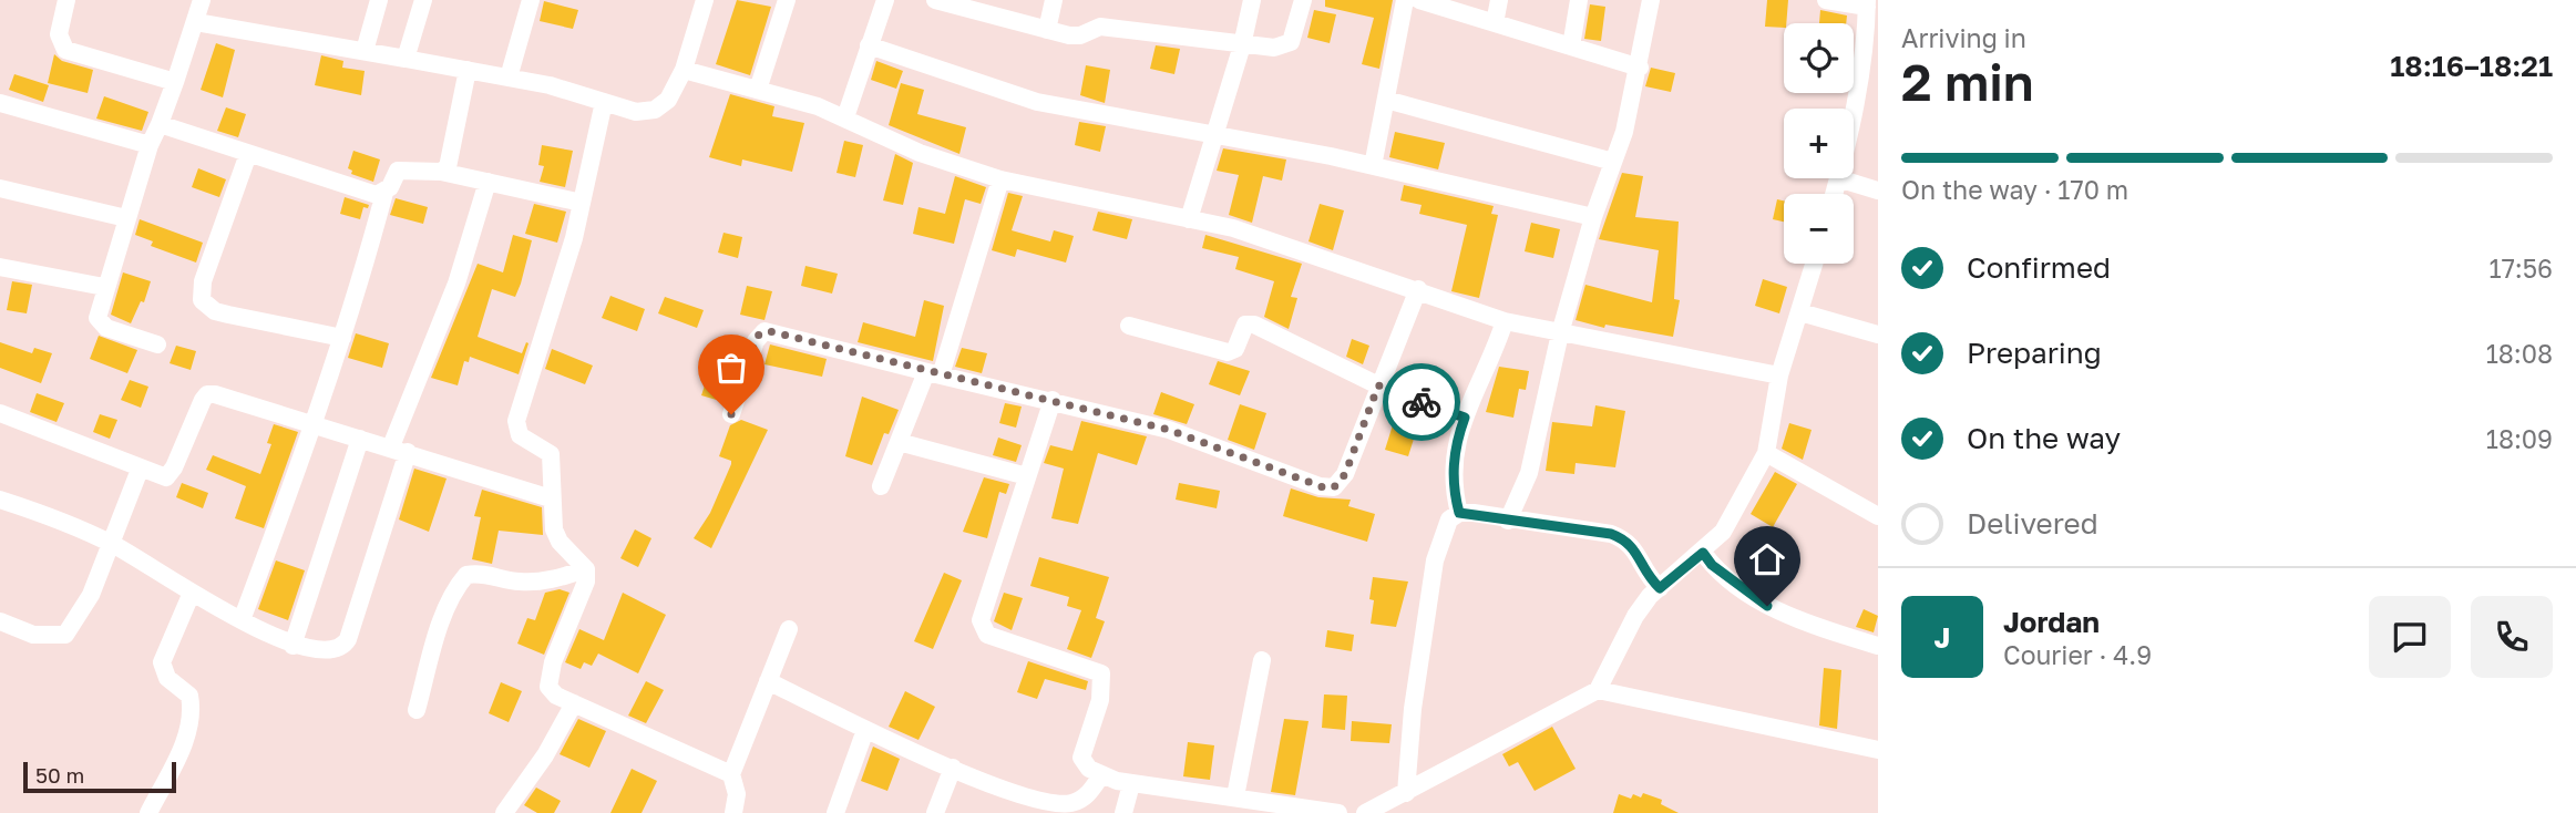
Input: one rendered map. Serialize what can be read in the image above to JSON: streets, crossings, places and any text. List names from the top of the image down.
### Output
{
  "scale_bar": "50 m",
  "page": {
    "heading": ["2 min", "Arriving in", "18:16–18:21"],
    "panel": ["Jordan", "Courier · 4.9"],
    "map_buttons": ["+", "−"],
    "bar": "On the way · 170 m",
    "list": [
      ["Confirmed", "17:56"],
      ["Preparing", "18:08"],
      ["On the way", "18:09"],
      "Delivered"
    ],
    "round": "J",
    "scale": "50 m"
  }
}
